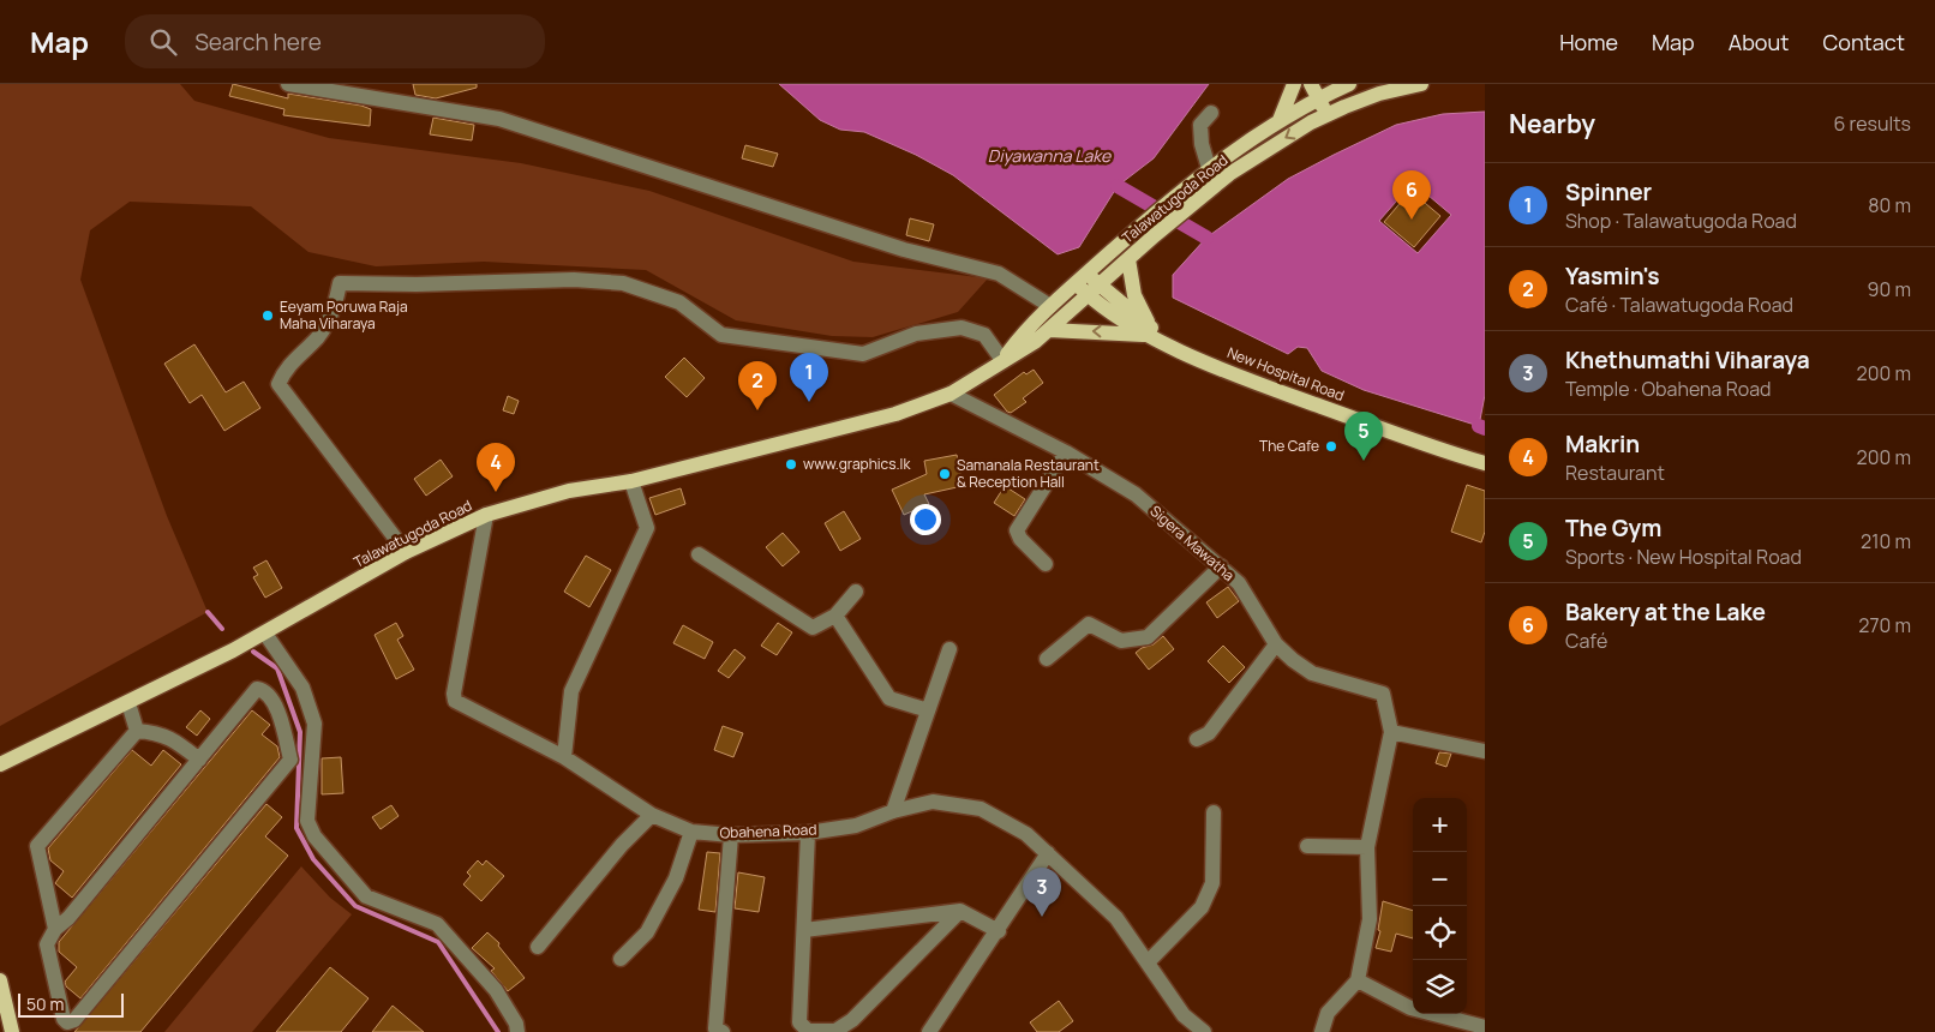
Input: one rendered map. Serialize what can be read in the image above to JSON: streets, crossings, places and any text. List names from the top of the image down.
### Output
{
  "streets": {
    "main road": ["Talawatugoda Road", "New Hospital Road"],
    "street": ["Sigera Mawatha", "Obahena Road"]
  },
  "crossings": [
    ["Talawatugoda Road", "New Hospital Road"],
    ["Talawatugoda Road", "Sigera Mawatha"],
    ["Talawatugoda Road", "Obahena Road"]
  ],
  "water": ["Diyawanna Lake"],
  "places": [
    "Eeyam Poruwa Raja Maha Viharaya",
    "The Cafe",
    "www.graphics.lk",
    "Samanala Restaurant & Reception Hall"
  ],
  "scale_bar": "50 m",
  "page": {
    "header": "Map",
    "search": "Search here",
    "nav": [
      "Home",
      "Map",
      "About",
      "Contact"
    ],
    "heading": ["Nearby", "6 results"],
    "list": [
      {
        "mark": "1",
        "name": "Spinner",
        "note": "Shop · Talawatugoda Road",
        "value": "80 m"
      },
      {
        "mark": "2",
        "name": "Yasmin's",
        "note": "Café · Talawatugoda Road",
        "value": "90 m"
      },
      {
        "mark": "3",
        "name": "Khethumathi Viharaya",
        "note": "Temple · Obahena Road",
        "value": "200 m"
      },
      {
        "mark": "4",
        "name": "Makrin",
        "note": "Restaurant",
        "value": "200 m"
      },
      {
        "mark": "5",
        "name": "The Gym",
        "note": "Sports · New Hospital Road",
        "value": "210 m"
      },
      {
        "mark": "6",
        "name": "Bakery at the Lake",
        "note": "Café",
        "value": "270 m"
      }
    ],
    "pins": [
      "6",
      "1",
      "2",
      "5",
      "4",
      "3"
    ],
    "map_buttons": ["+", "−"],
    "scale": "50 m"
  }
}
